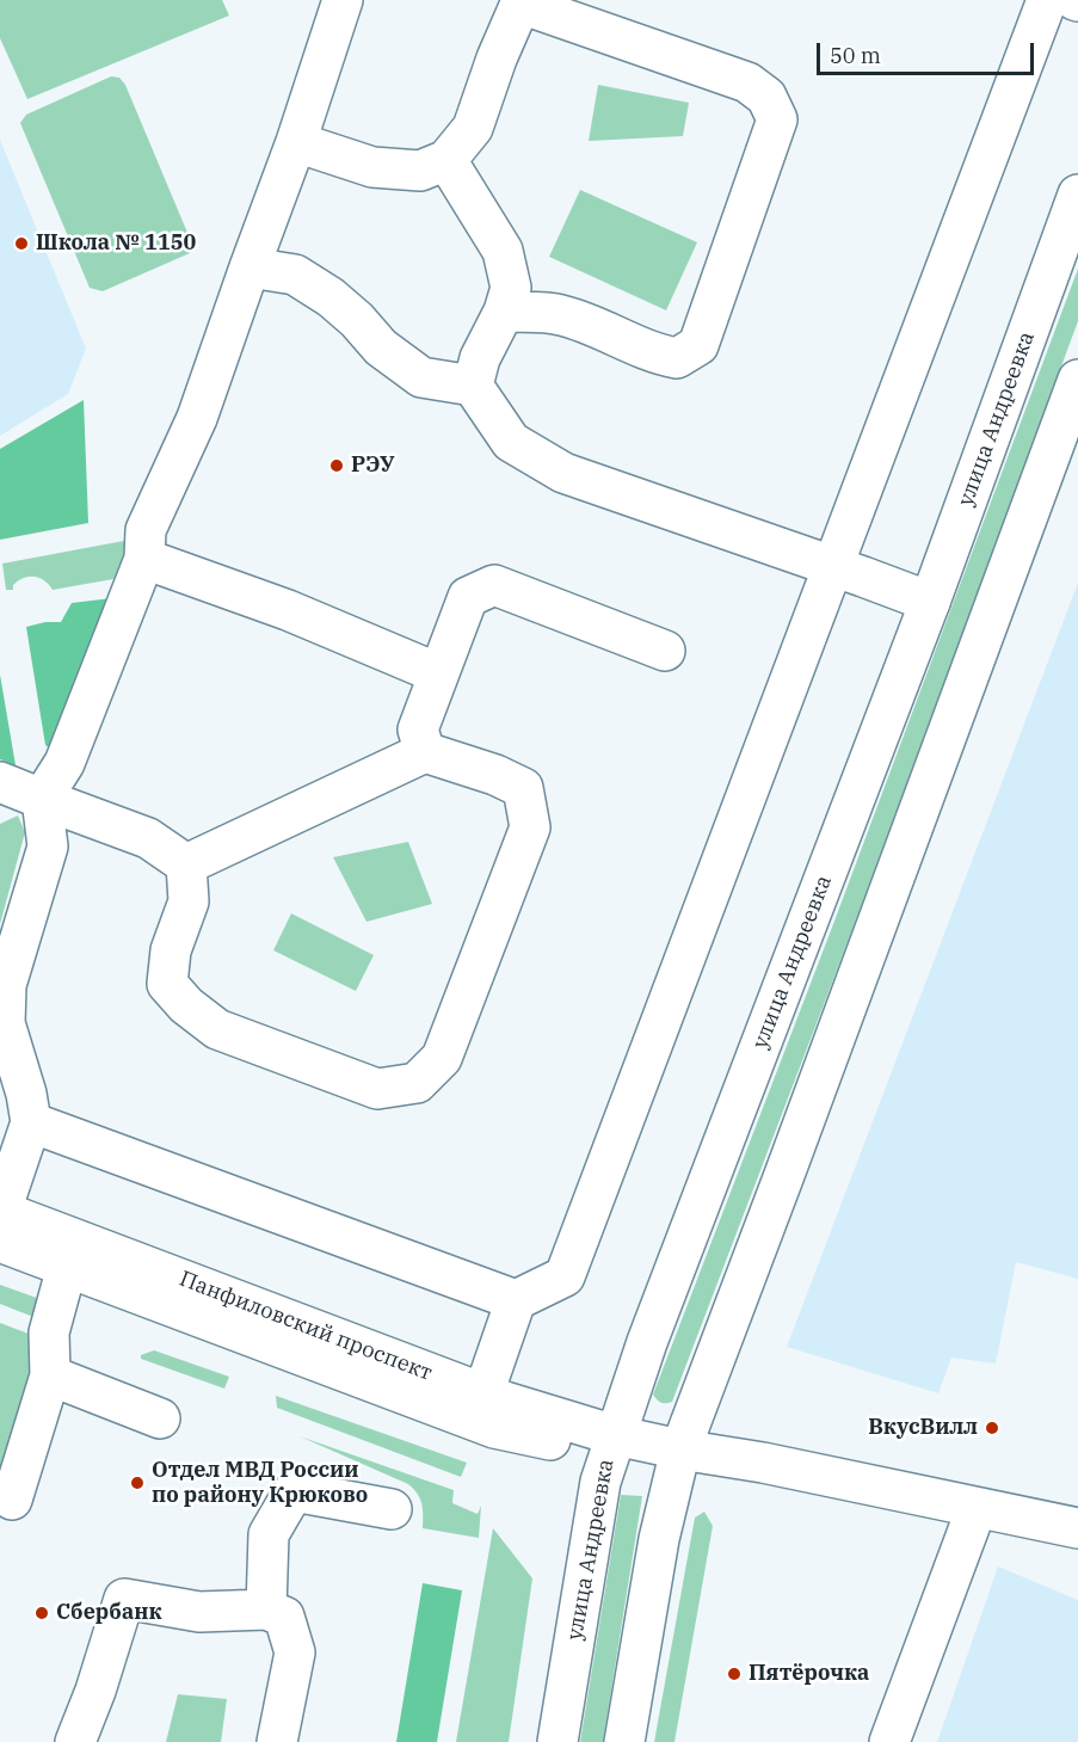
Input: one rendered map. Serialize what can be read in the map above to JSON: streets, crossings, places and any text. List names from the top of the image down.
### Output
{
  "streets": {
    "main road": ["улица Андреевка", "Панфиловский проспект"]
  },
  "crossings": [
    ["улица Андреевка", "Панфиловский проспект"]
  ],
  "places": [
    "Школа № 1150",
    "РЭУ",
    "ВкусВилл",
    "Отдел МВД России по району Крюково",
    "Сбербанк",
    "Пятёрочка"
  ],
  "scale_bar": "50 m"
}
